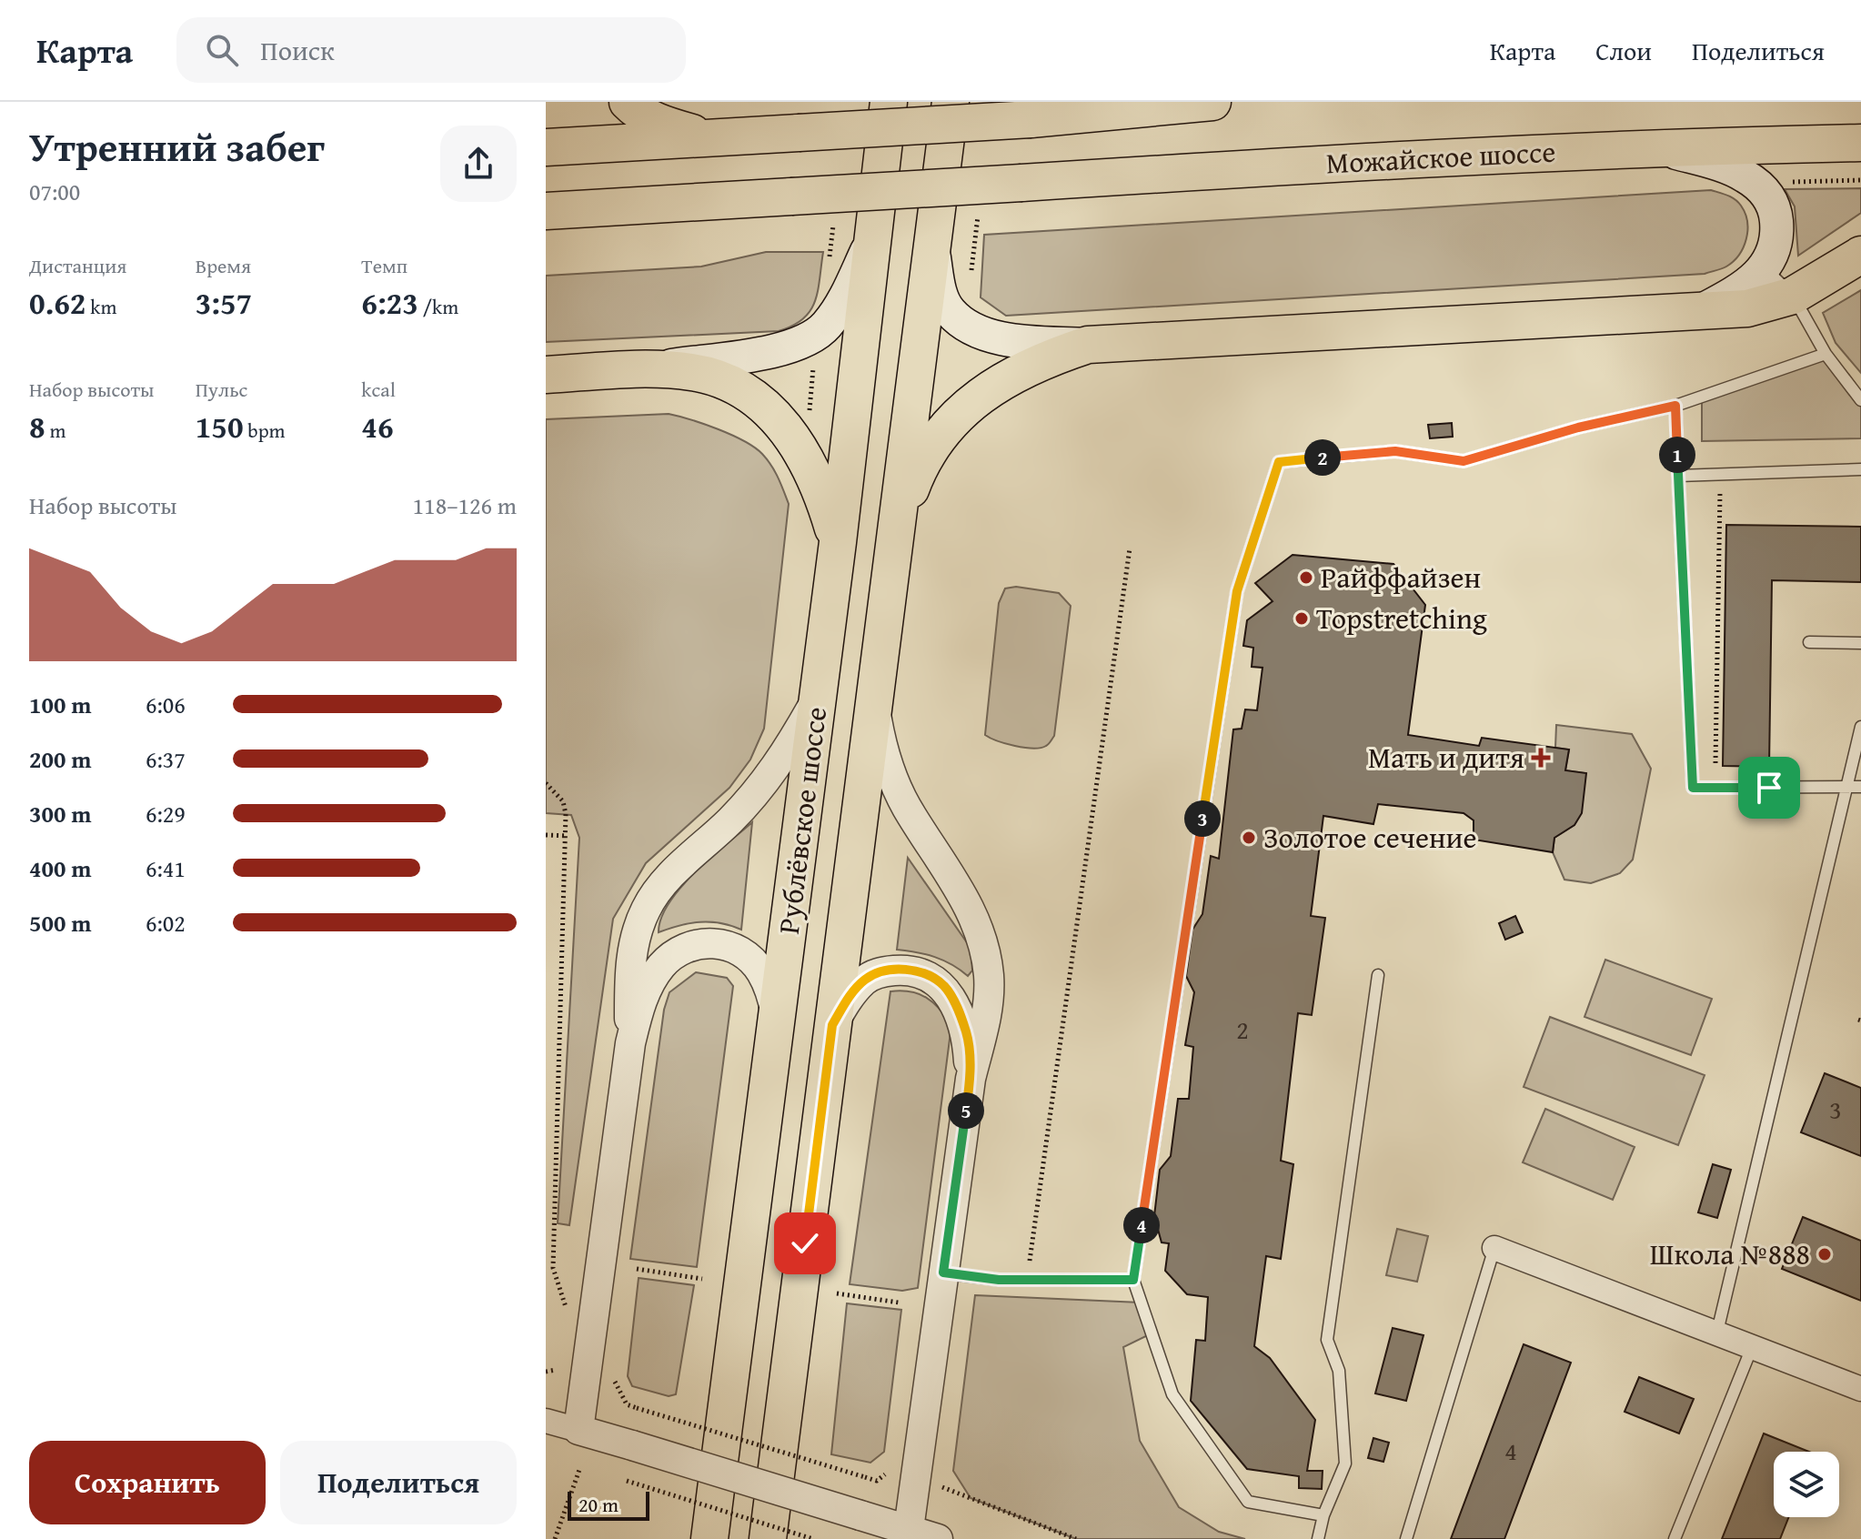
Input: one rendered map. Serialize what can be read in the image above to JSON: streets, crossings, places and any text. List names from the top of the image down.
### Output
{
  "streets": {
    "main road": ["Можайское шоссе", "Рублёвское шоссе"]
  },
  "places": {
    "other": [
      "Райффайзен",
      "Topstretching",
      "Золотое сечение",
      "Школа №888"
    ],
    "health": ["Мать и дитя"]
  },
  "house_numbers": ["2", "3", "4"],
  "scale_bar": "20 m",
  "page": {
    "header": "Карта",
    "search": "Поиск",
    "nav": ["Карта", "Слои", "Поделиться"],
    "heading": ["Утренний забег", "07:00"],
    "stats": [
      ["Дистанция", "0.62 km"],
      ["Время", "3:57"],
      ["Темп", "6:23 /km"],
      ["Набор высоты", "8 m"],
      ["Пульс", "150 bpm"],
      ["kcal", "46"]
    ],
    "pins": [
      "1",
      "2",
      "3",
      "5",
      "4"
    ],
    "chart": ["Набор высоты", "118–126 m"],
    "list": [
      {
        "name": "100 m",
        "note": "6:06"
      },
      {
        "name": "200 m",
        "note": "6:37"
      },
      {
        "name": "300 m",
        "note": "6:29"
      },
      {
        "name": "400 m",
        "note": "6:41"
      },
      {
        "name": "500 m",
        "note": "6:02"
      }
    ],
    "buttons": ["Сохранить", "Поделиться"],
    "scale": "20 m"
  }
}
